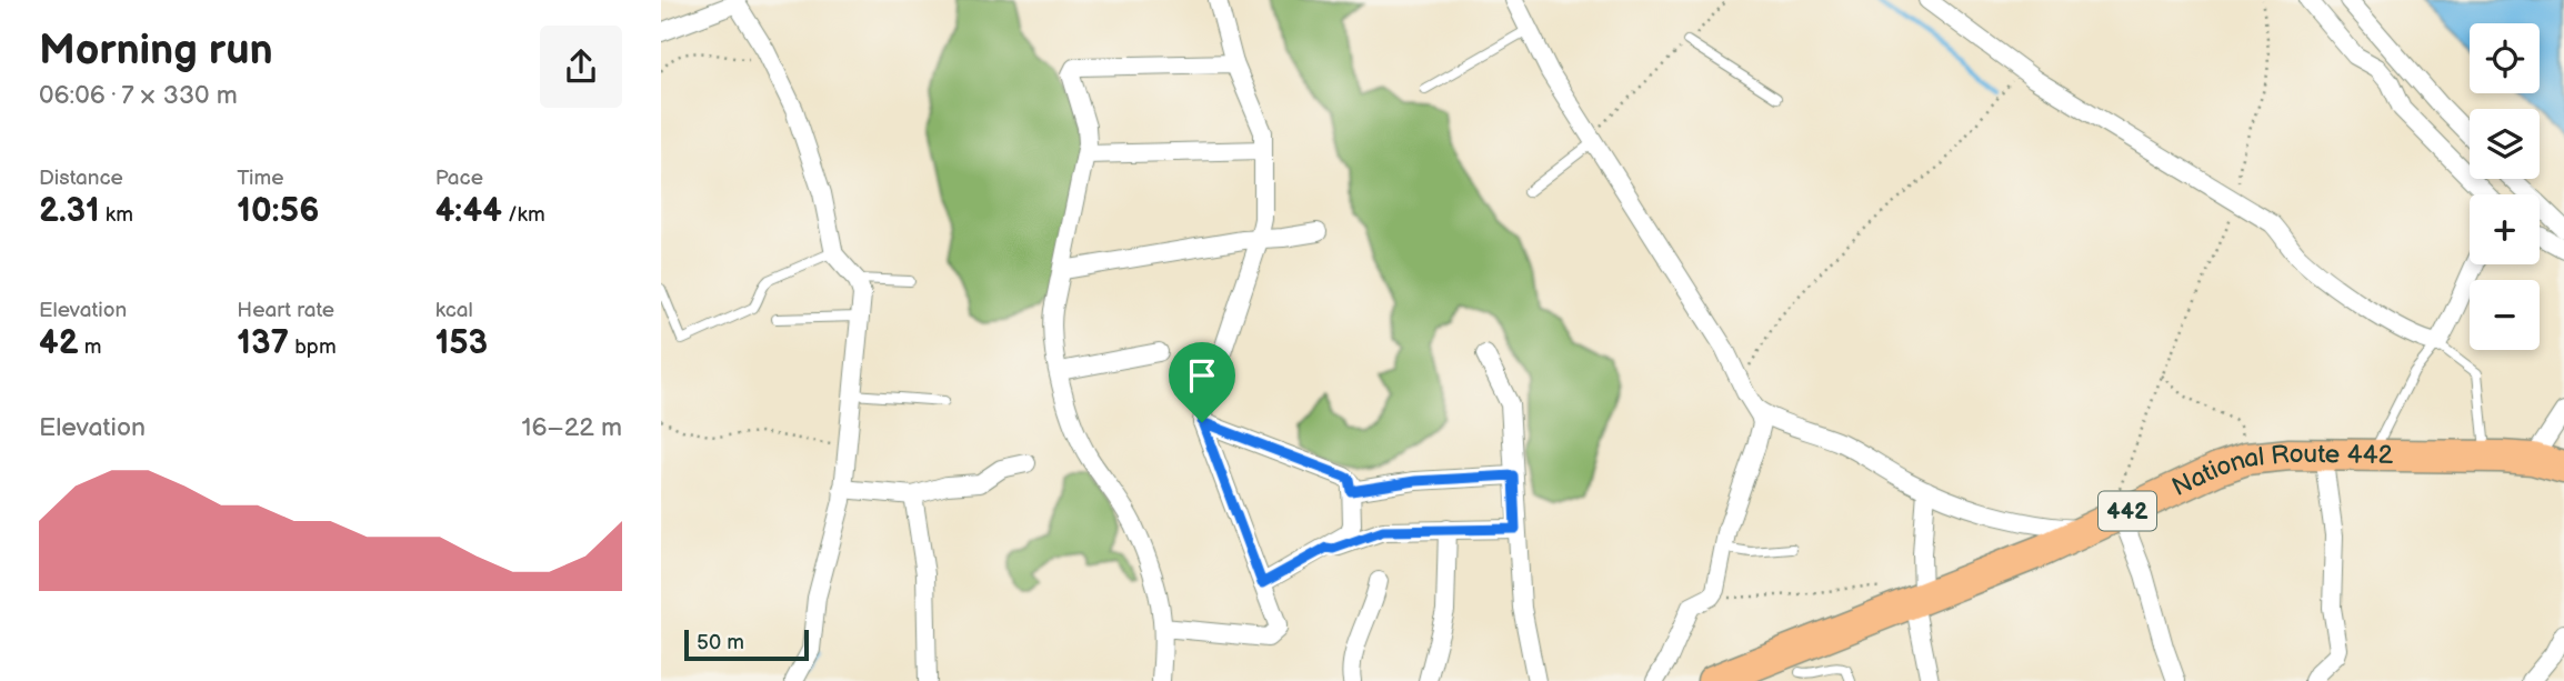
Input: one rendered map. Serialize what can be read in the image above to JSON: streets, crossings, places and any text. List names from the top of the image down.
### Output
{
  "streets": {
    "highway": ["National Route 442", "442"]
  },
  "scale_bar": "50 m",
  "page": {
    "heading": ["Morning run", "06:06 · 7 × 330 m"],
    "map_buttons": ["+", "−"],
    "stats": [
      ["Distance", "2.31 km"],
      ["Time", "10:56"],
      ["Pace", "4:44 /km"],
      ["Elevation", "42 m"],
      ["Heart rate", "137 bpm"],
      ["kcal", "153"]
    ],
    "chart": ["Elevation", "16–22 m"],
    "scale": "50 m"
  }
}
